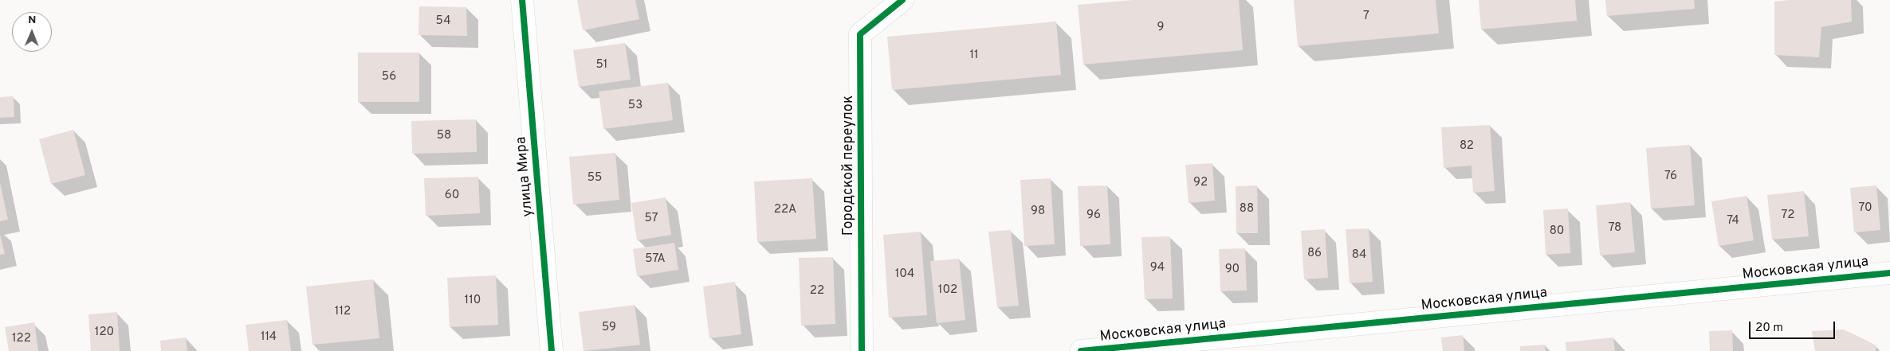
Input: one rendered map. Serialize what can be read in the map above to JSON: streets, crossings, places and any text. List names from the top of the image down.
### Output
{
  "streets": {
    "street": ["Городской переулок", "улица Мира", "Московская улица"]
  },
  "house_numbers": [
    "7",
    "54",
    "9",
    "11",
    "51",
    "56",
    "53",
    "58",
    "82",
    "76",
    "55",
    "92",
    "60",
    "70",
    "88",
    "22А",
    "98",
    "96",
    "72",
    "57",
    "74",
    "78",
    "80",
    "86",
    "84",
    "57А",
    "94",
    "90",
    "104",
    "102",
    "22",
    "110",
    "112",
    "59",
    "120",
    "114",
    "122"
  ],
  "scale_bar": "20 m",
  "north": "top"
}
